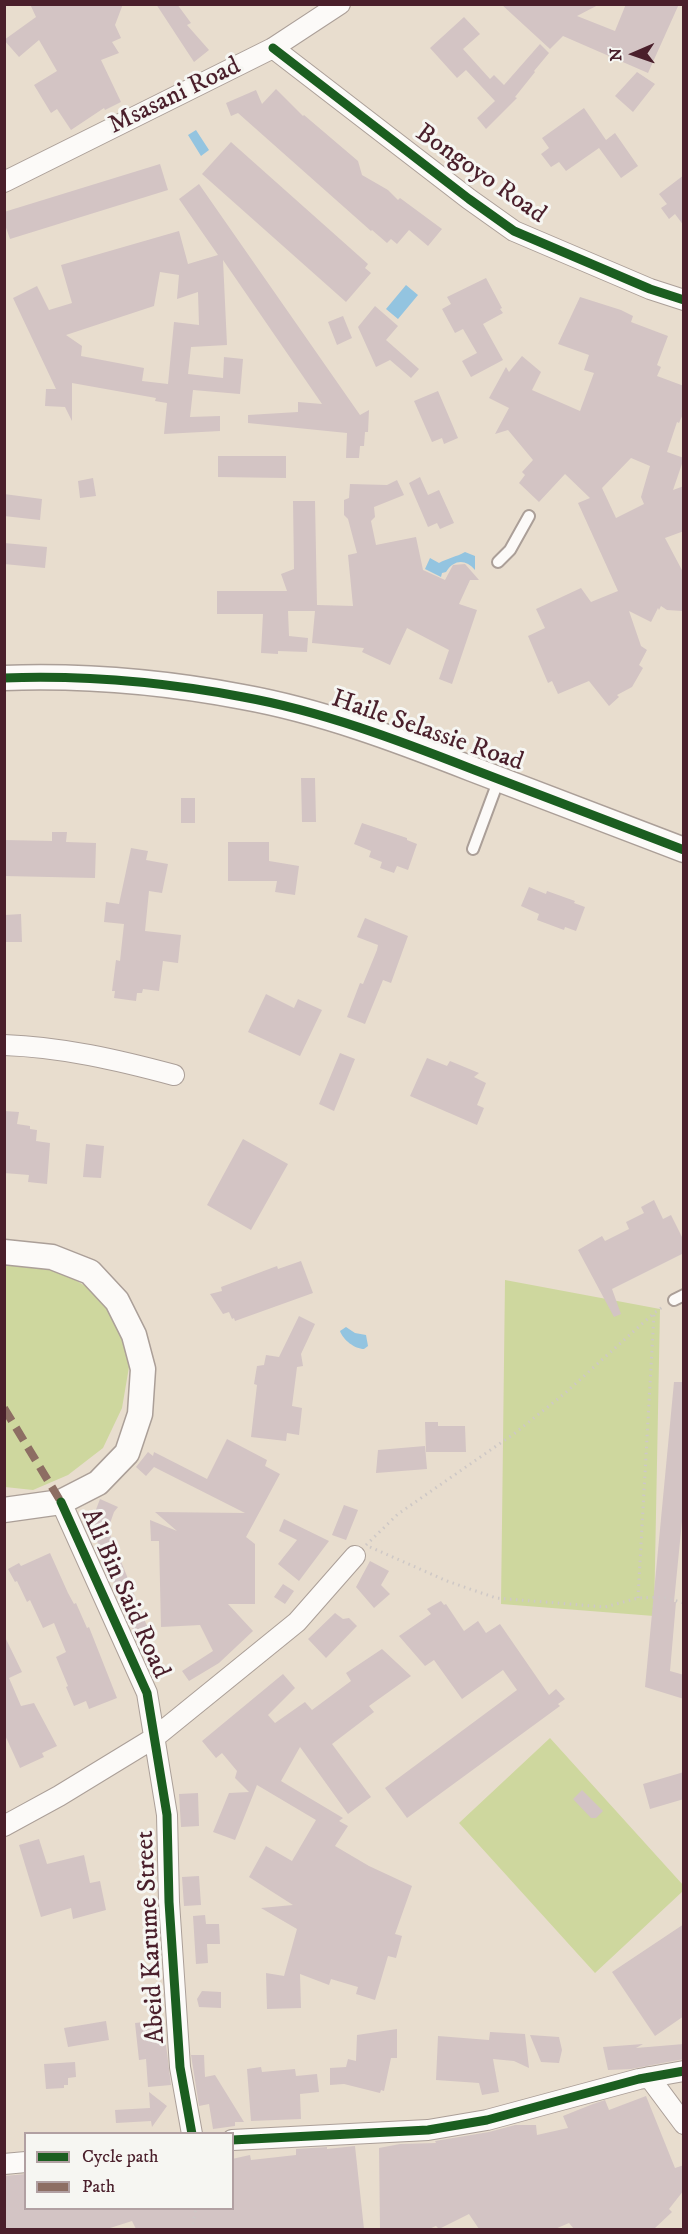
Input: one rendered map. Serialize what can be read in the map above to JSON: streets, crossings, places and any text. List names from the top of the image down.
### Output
{
  "streets": {
    "street": [
      "Msasani Road",
      "Bongoyo Road",
      "Haile Selassie Road",
      "Ali Bin Said Road",
      "Abeid Karume Street"
    ]
  },
  "crossings": [
    ["Msasani Road", "Bongoyo Road"],
    ["Ali Bin Said Road", "Abeid Karume Street"]
  ],
  "legend": ["Cycle path", "Path"],
  "north": "left"
}
